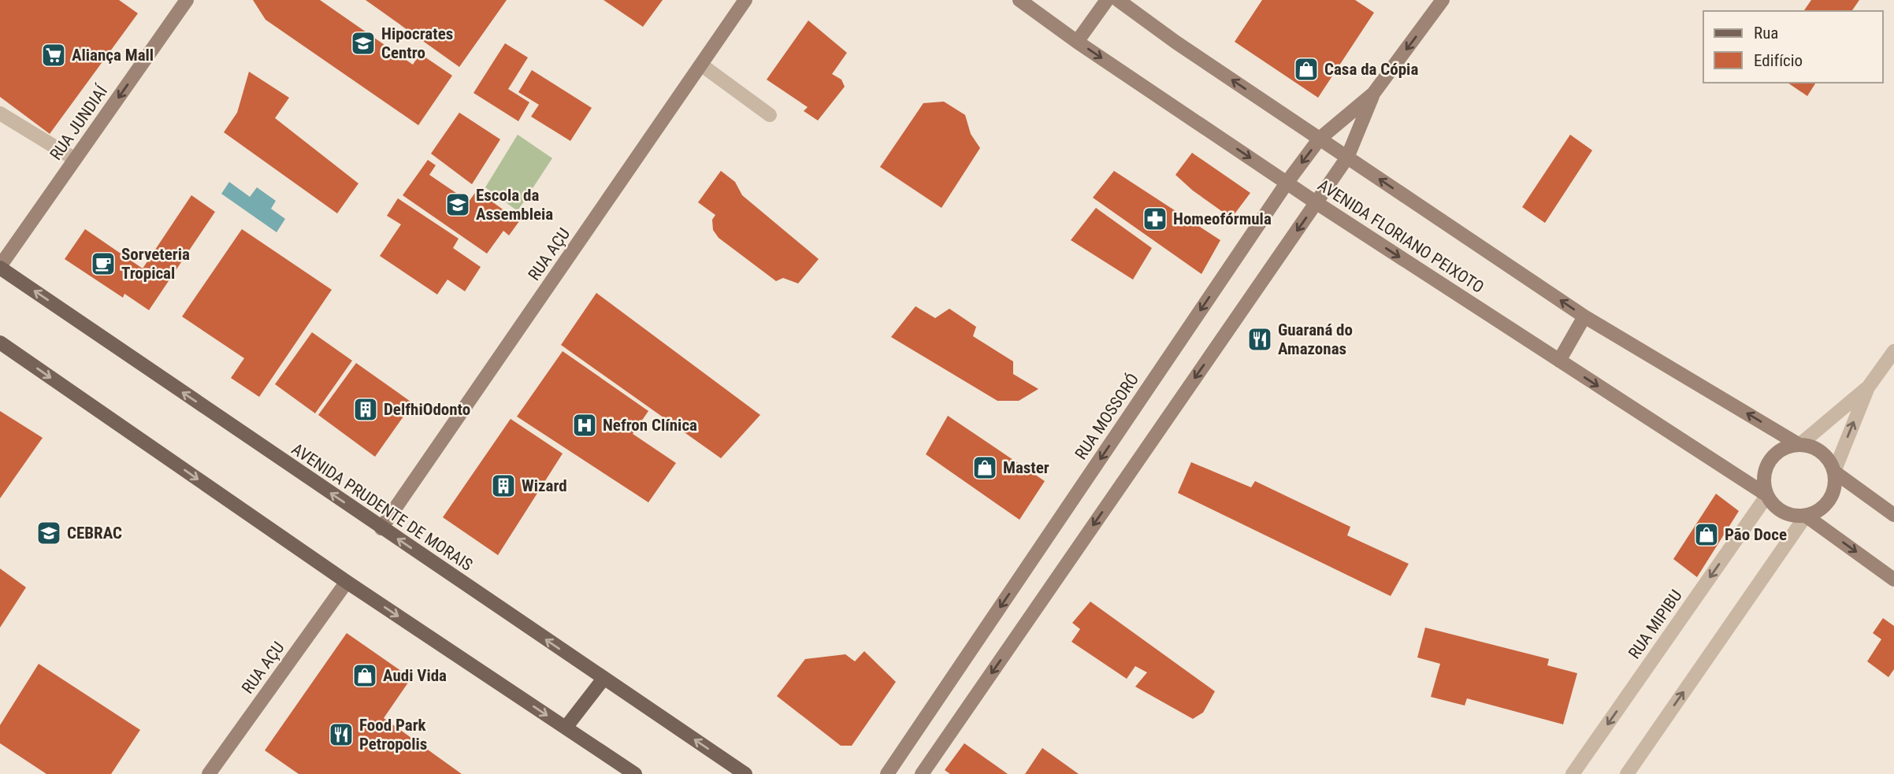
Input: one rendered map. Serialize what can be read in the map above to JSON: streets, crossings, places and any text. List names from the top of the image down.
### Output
{
  "streets": {
    "main road": ["AVENIDA PRUDENTE DE MORAIS"],
    "street": [
      "RUA JUNDIAÍ",
      "AVENIDA FLORIANO PEIXOTO",
      "RUA AÇU",
      "RUA MOSSORÓ",
      "RUA MIPIBU"
    ]
  },
  "crossings": [
    ["RUA JUNDIAÍ", "AVENIDA PRUDENTE DE MORAIS"],
    ["AVENIDA FLORIANO PEIXOTO", "RUA MOSSORÓ"],
    ["AVENIDA FLORIANO PEIXOTO", "RUA MIPIBU"],
    ["RUA AÇU", "AVENIDA PRUDENTE DE MORAIS"]
  ],
  "one_way": ["RUA JUNDIAÍ", "RUA MOSSORÓ"],
  "places": {
    "school or university": ["Hipocrates Centro", "Escola da Assembleia", "CEBRAC"],
    "supermarket": ["Aliança Mall"],
    "shop": [
      "Casa da Cópia",
      "Master",
      "Pão Doce",
      "Audi Vida"
    ],
    "pharmacy": ["Homeofórmula"],
    "cafe": ["Sorveteria Tropical"],
    "restaurant": ["Guaraná do Amazonas", "Food Park Petropolis"],
    "building": ["DelfhiOdonto", "Wizard"],
    "hospital": ["Nefron Clínica"]
  },
  "legend": ["Rua", "Edifício"]
}
